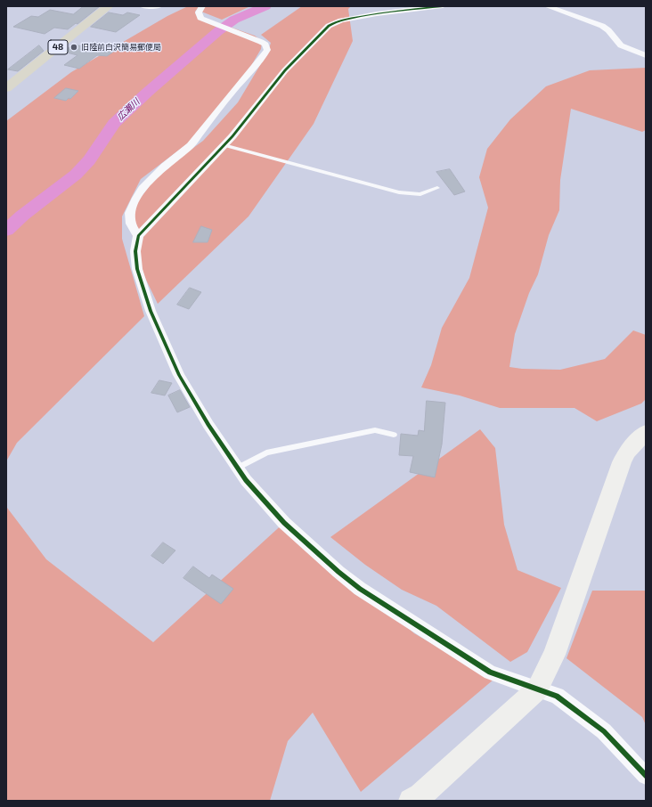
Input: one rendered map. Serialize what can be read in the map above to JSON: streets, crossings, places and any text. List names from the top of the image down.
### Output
{
  "streets": {
    "highway": ["48"]
  },
  "water": ["広瀬川"],
  "places": ["旧陸前白沢簡易郵便局"]
}
